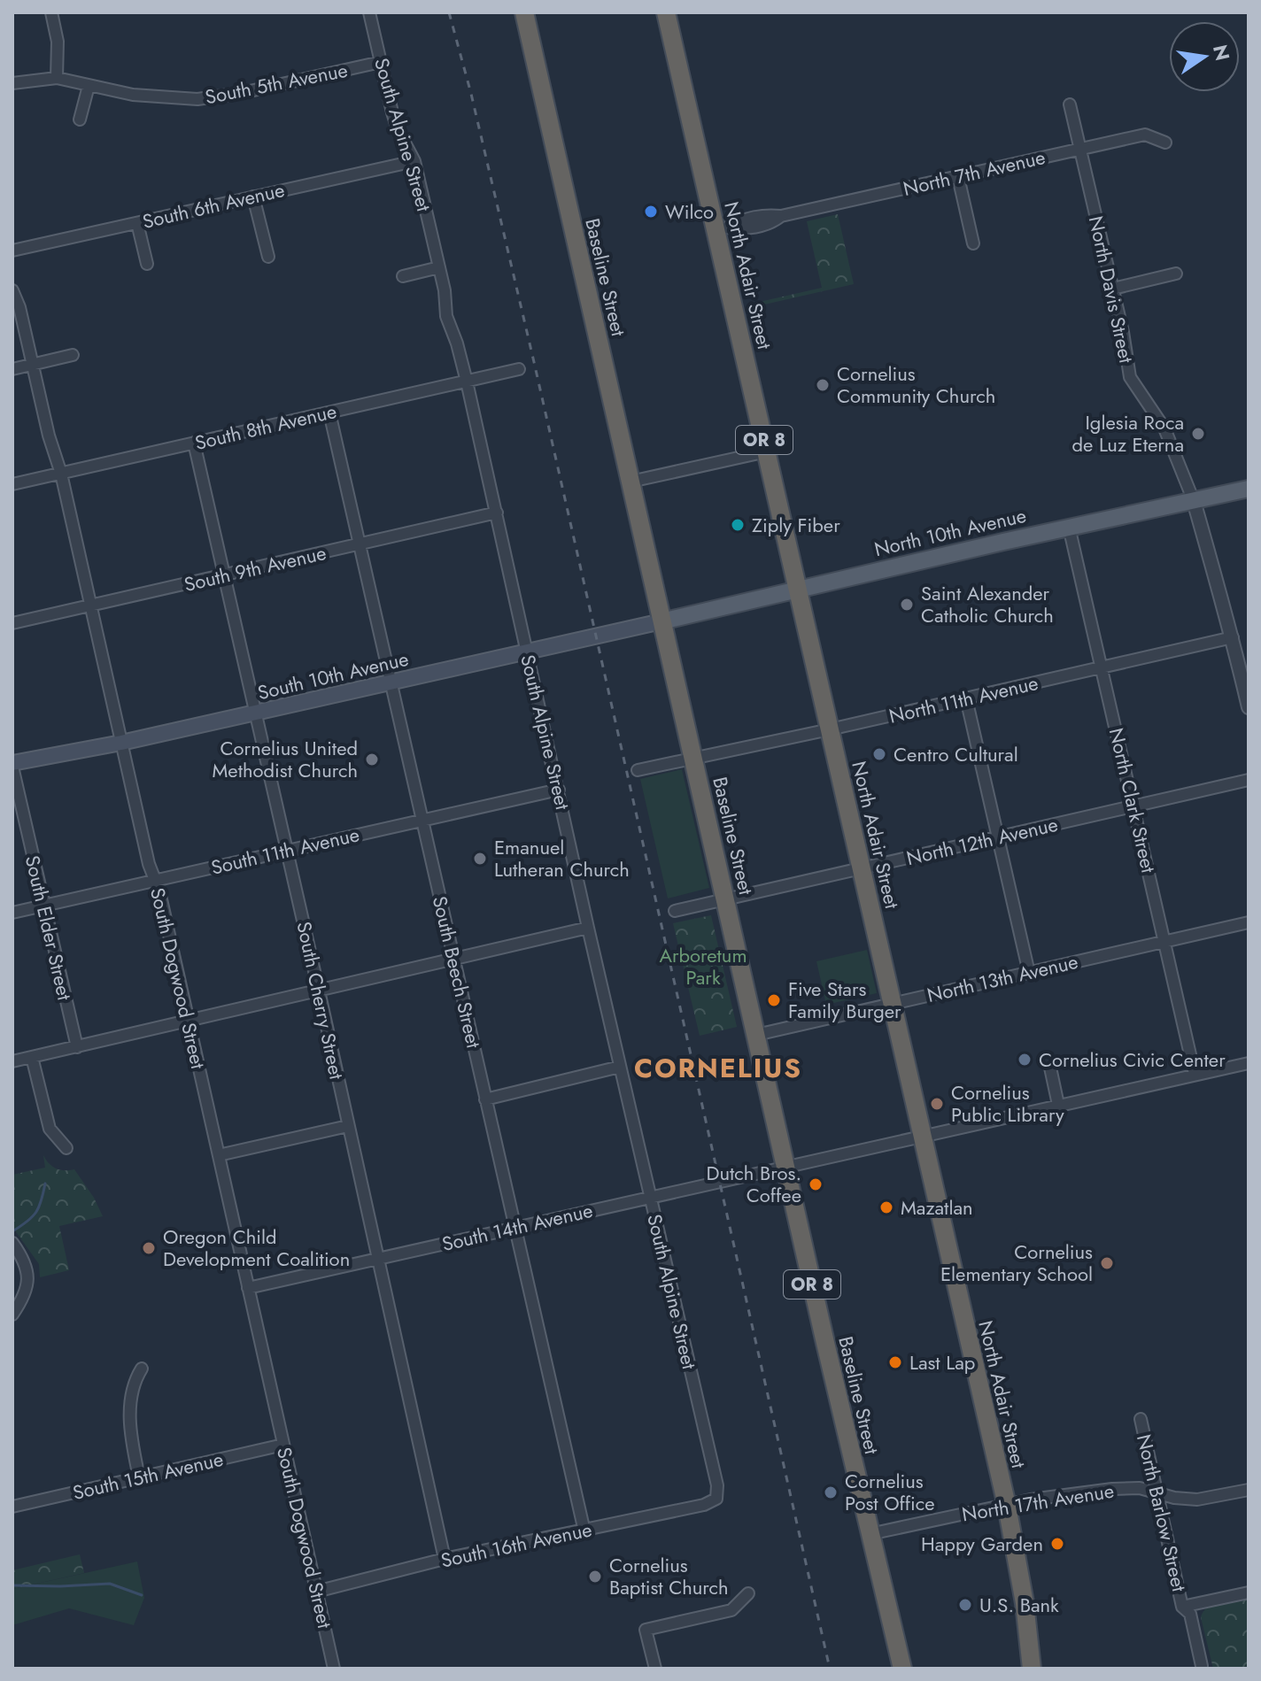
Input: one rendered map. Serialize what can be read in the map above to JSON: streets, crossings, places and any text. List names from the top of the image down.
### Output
{
  "streets": {
    "highway": ["North Adair Street", "Baseline Street", "OR 8"],
    "main road": ["North 10th Avenue", "South 10th Avenue"],
    "street": [
      "South 5th Avenue",
      "South Alpine Street",
      "North 7th Avenue",
      "South 6th Avenue",
      "North Davis Street",
      "South 8th Avenue",
      "South 9th Avenue",
      "North 11th Avenue",
      "North Clark Street",
      "North 12th Avenue",
      "South 11th Avenue",
      "South Elder Street",
      "South Beech Street",
      "South Dogwood Street",
      "North 13th Avenue",
      "South Cherry Street",
      "South 14th Avenue",
      "South 15th Avenue",
      "North 17th Avenue",
      "North Barlow Street",
      "South 16th Avenue"
    ]
  },
  "crossings": [
    ["South 5th Avenue", "South Alpine Street"],
    ["South Alpine Street", "South 6th Avenue"],
    ["South Alpine Street", "South 8th Avenue"],
    ["South Alpine Street", "South 9th Avenue"],
    ["South Alpine Street", "South 10th Avenue"],
    ["South Alpine Street", "South 11th Avenue"],
    ["South Alpine Street", "South 14th Avenue"],
    ["South Alpine Street", "South 16th Avenue"],
    ["North 7th Avenue", "North Adair Street"],
    ["North 7th Avenue", "North Davis Street"],
    ["North Adair Street", "North 10th Avenue"],
    ["North Adair Street", "North 11th Avenue"],
    ["North Adair Street", "North 12th Avenue"],
    ["North Adair Street", "North 13th Avenue"],
    ["North Adair Street", "South 14th Avenue"],
    ["North Adair Street", "North 17th Avenue"],
    ["Baseline Street", "North 10th Avenue"],
    ["Baseline Street", "South 10th Avenue"],
    ["Baseline Street", "North 11th Avenue"],
    ["Baseline Street", "North 12th Avenue"],
    ["Baseline Street", "North 13th Avenue"],
    ["Baseline Street", "South 14th Avenue"],
    ["Baseline Street", "North 17th Avenue"],
    ["North Davis Street", "North 10th Avenue"],
    ["North Davis Street", "North 11th Avenue"],
    ["South 8th Avenue", "South Beech Street"],
    ["South 8th Avenue", "South Dogwood Street"],
    ["South 8th Avenue", "South Cherry Street"],
    ["North 10th Avenue", "South 10th Avenue"],
    ["North 10th Avenue", "North Clark Street"],
    ["South 9th Avenue", "South Beech Street"],
    ["South 9th Avenue", "South Dogwood Street"],
    ["South 9th Avenue", "South Cherry Street"],
    ["South 10th Avenue", "South Elder Street"],
    ["South 10th Avenue", "South Beech Street"],
    ["South 10th Avenue", "South Dogwood Street"],
    ["South 10th Avenue", "South Cherry Street"],
    ["North 11th Avenue", "North Clark Street"],
    ["North Clark Street", "North 12th Avenue"],
    ["North Clark Street", "North 13th Avenue"],
    ["North Clark Street", "South 14th Avenue"],
    ["South 11th Avenue", "South Elder Street"],
    ["South 11th Avenue", "South Beech Street"],
    ["South 11th Avenue", "South Dogwood Street"],
    ["South 11th Avenue", "South Cherry Street"],
    ["South Beech Street", "South 14th Avenue"],
    ["South Beech Street", "South 16th Avenue"],
    ["South Dogwood Street", "South 14th Avenue"],
    ["South Dogwood Street", "South 15th Avenue"],
    ["South Dogwood Street", "South 16th Avenue"],
    ["South Cherry Street", "South 14th Avenue"],
    ["South Cherry Street", "South 16th Avenue"],
    ["North 17th Avenue", "North Barlow Street"]
  ],
  "districts": ["CORNELIUS"],
  "parks": ["Arboretum Park"],
  "places": [
    "Wilco",
    "Cornelius Community Church",
    "Iglesia Roca de Luz Eterna",
    "Ziply Fiber",
    "Saint Alexander Catholic Church",
    "Centro Cultural",
    "Cornelius United Methodist Church",
    "Emanuel Lutheran Church",
    "Five Stars Family Burger",
    "Cornelius Civic Center",
    "Cornelius Public Library",
    "Dutch Bros. Coffee",
    "Mazatlan",
    "Oregon Child Development Coalition",
    "Cornelius Elementary School",
    "Last Lap",
    "Cornelius Post Office",
    "Happy Garden",
    "Cornelius Baptist Church",
    "U.S. Bank"
  ],
  "north": "right"
}
